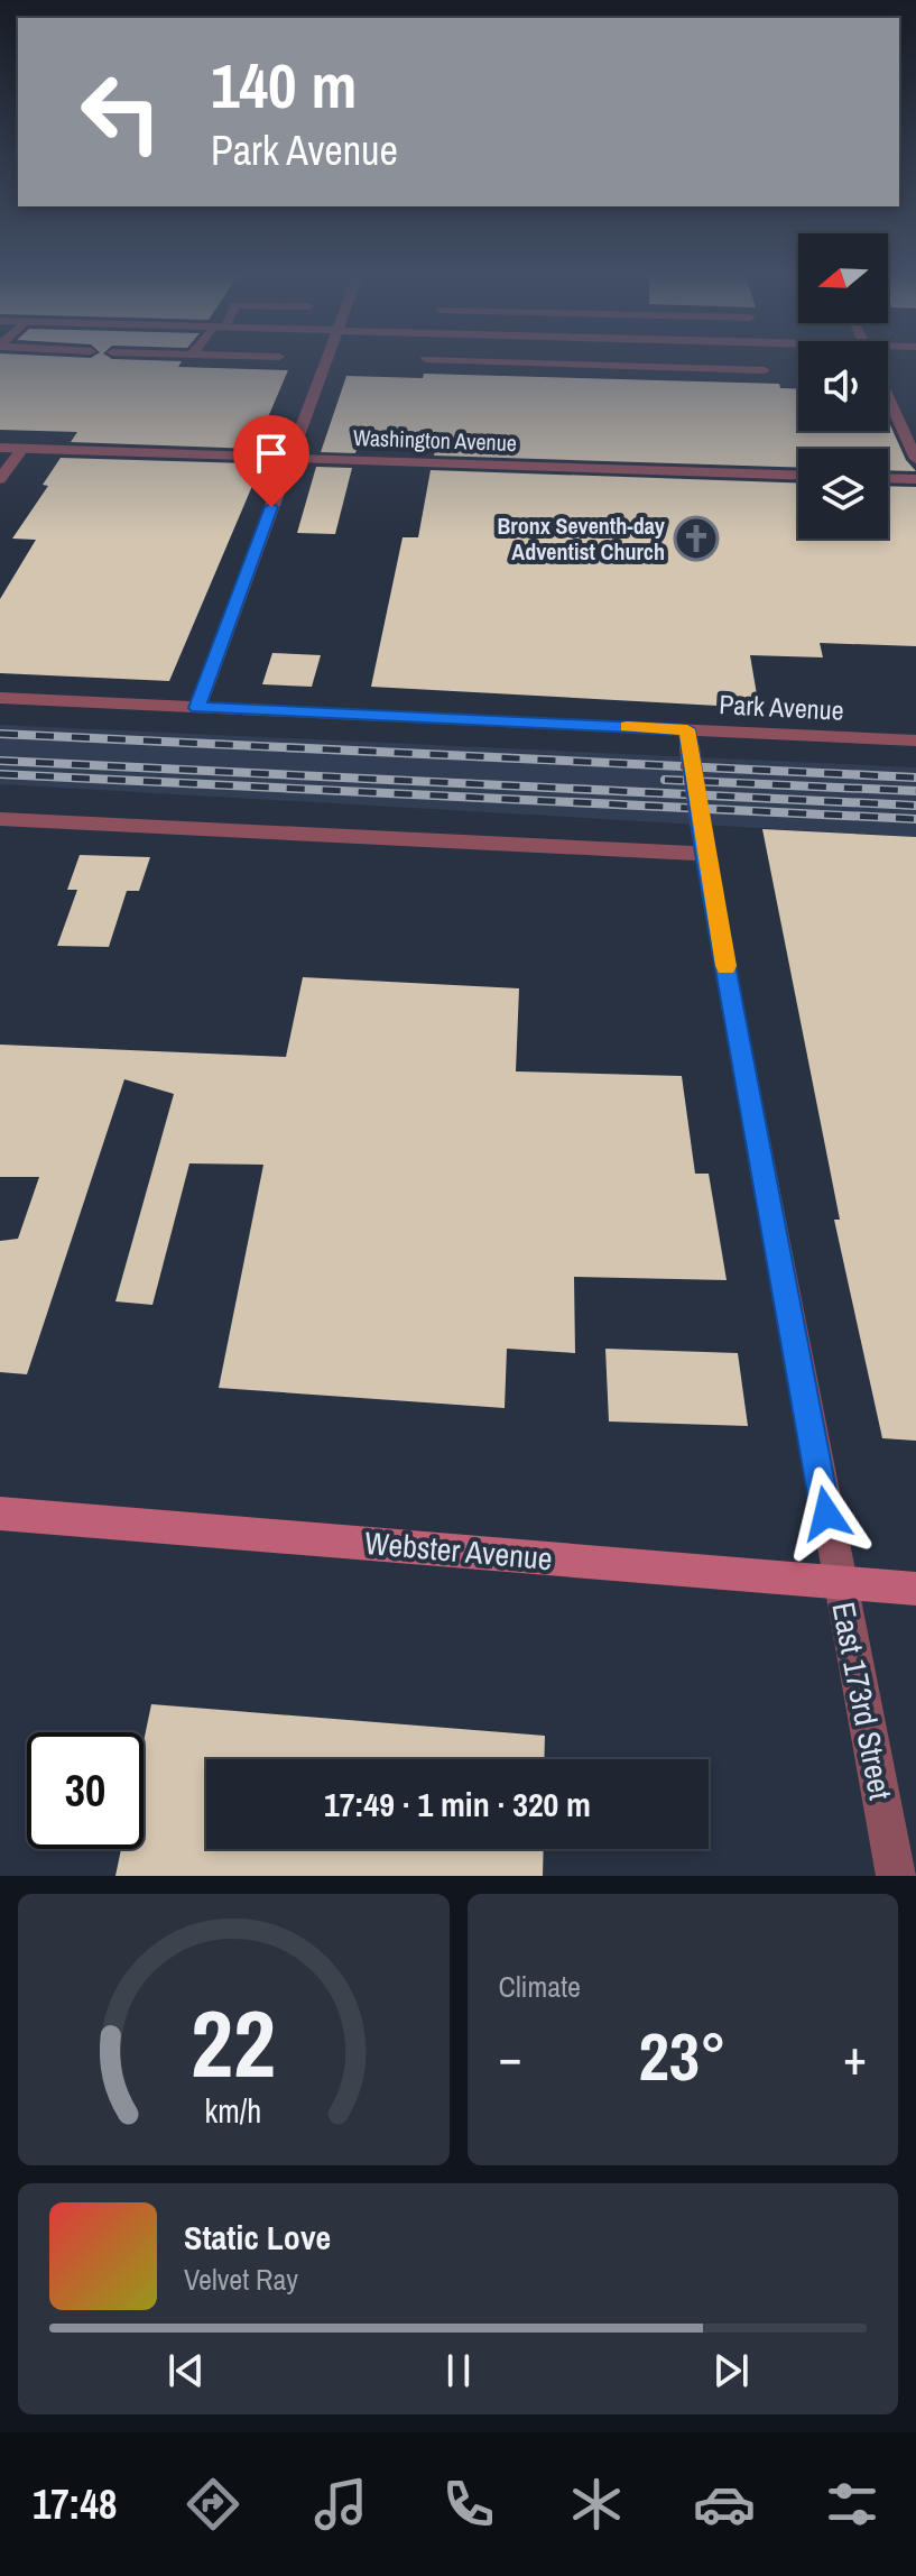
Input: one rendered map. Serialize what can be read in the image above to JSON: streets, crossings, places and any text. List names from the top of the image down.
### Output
{
  "streets": {
    "main road": ["Webster Avenue"],
    "street": ["Washington Avenue", "Park Avenue", "East 173rd Street"]
  },
  "crossings": [
    ["Park Avenue", "East 173rd Street"],
    ["Webster Avenue", "East 173rd Street"]
  ],
  "places": {
    "church": ["Bronx Seventh-day Adventist Church"]
  },
  "north": "left",
  "page": {
    "turn": ["140 m", "Park Avenue"],
    "limit": "30",
    "trip": "17:49 · 1 min · 320 m",
    "tile": "Climate",
    "heat": ["−", "23°", "+"],
    "song": ["Static Love", "Velvet Ray"],
    "tabs": "17:48",
    "gauge": ["22", "km/h"]
  }
}
